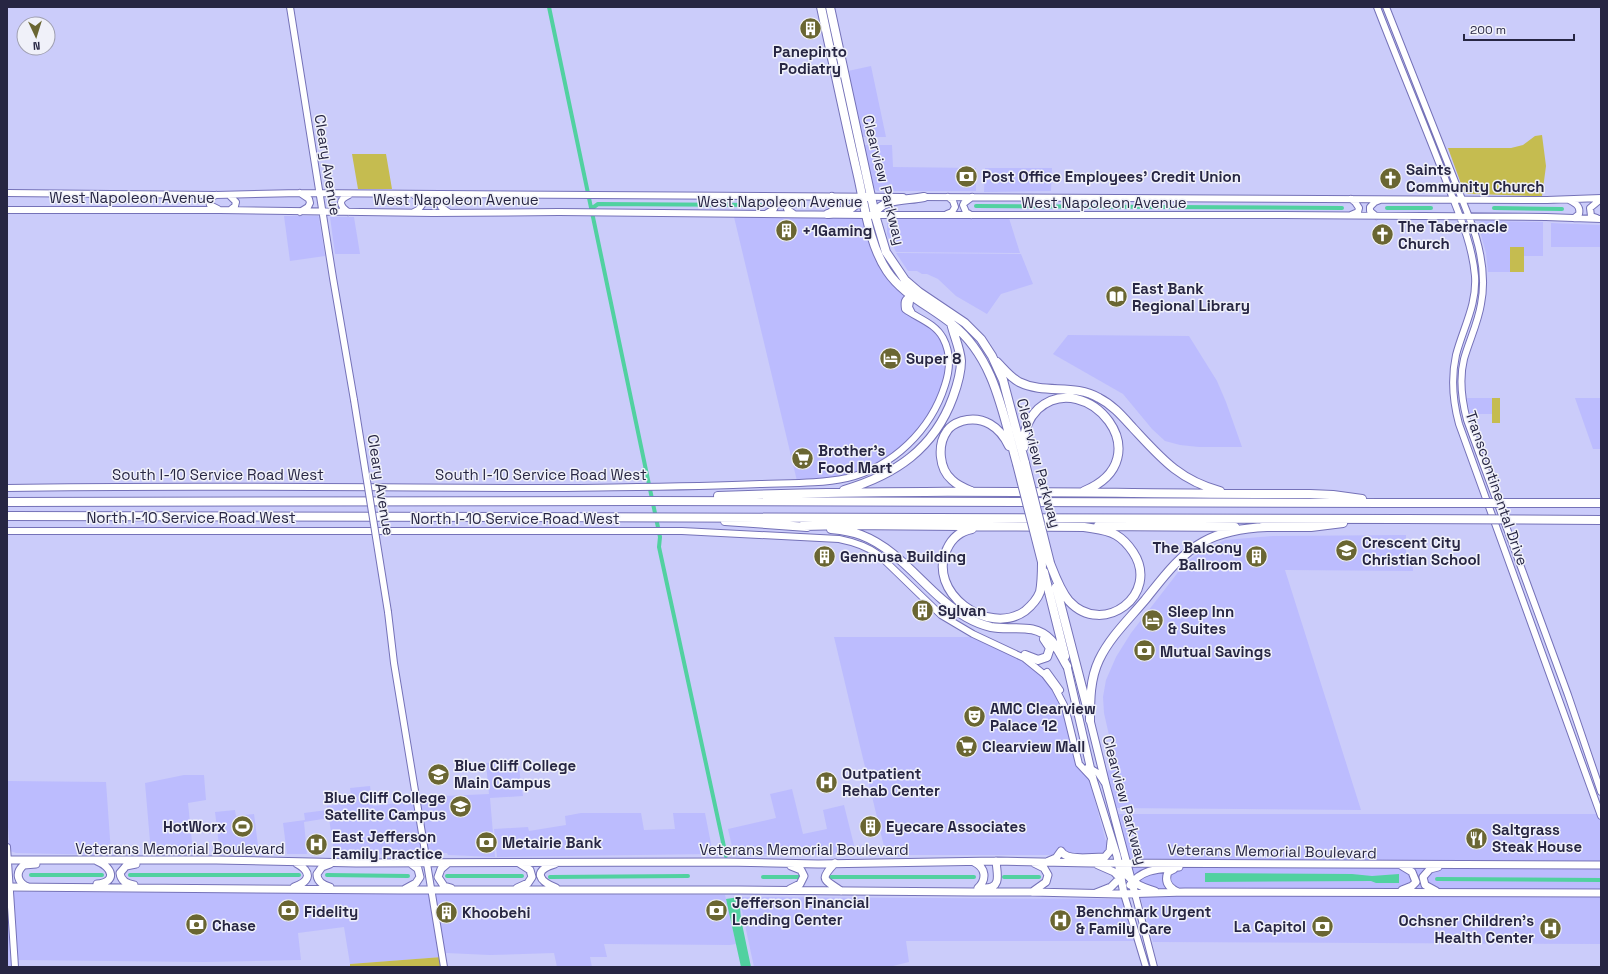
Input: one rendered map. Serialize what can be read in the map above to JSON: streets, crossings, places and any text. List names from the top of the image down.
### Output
{
  "streets": {
    "highway": ["Clearview Parkway"],
    "main road": ["Veterans Memorial Boulevard"],
    "street": [
      "Cleary Avenue",
      "West Napoleon Avenue",
      "South I-10 Service Road West",
      "Transcontinental Drive",
      "North I-10 Service Road West"
    ]
  },
  "crossings": [
    ["Cleary Avenue", "West Napoleon Avenue"],
    ["Cleary Avenue", "Veterans Memorial Boulevard"],
    ["Clearview Parkway", "West Napoleon Avenue"],
    ["Clearview Parkway", "South I-10 Service Road West"],
    ["Clearview Parkway", "North I-10 Service Road West"],
    ["Clearview Parkway", "Veterans Memorial Boulevard"],
    ["West Napoleon Avenue", "Transcontinental Drive"]
  ],
  "places": {
    "building": [
      "Panepinto Podiatry",
      "+1Gaming",
      "Gennusa Building",
      "The Balcony Ballroom",
      "Sylvan",
      "Eyecare Associates",
      "Khoobehi"
    ],
    "bank": [
      "Post Office Employees' Credit Union",
      "Mutual Savings",
      "Metairie Bank",
      "Fidelity",
      "Jefferson Financial Lending Center",
      "Chase",
      "La Capitol"
    ],
    "church": ["Saints Community Church", "The Tabernacle Church"],
    "library": ["East Bank Regional Library"],
    "hotel": ["Super 8", "Sleep Inn & Suites"],
    "supermarket": ["Brother's Food Mart", "Clearview Mall"],
    "school or university": ["Crescent City Christian School", "Blue Cliff College Main Campus", "Blue Cliff College Satellite Campus"],
    "theatre": ["AMC Clearview Palace 12"],
    "hospital": [
      "Outpatient Rehab Center",
      "East Jefferson Family Practice",
      "Benchmark Urgent & Family Care",
      "Ochsner Children's Health Center"
    ],
    "sports": ["HotWorx"],
    "restaurant": ["Saltgrass Steak House"]
  },
  "scale_bar": "200 m",
  "north": "bottom"
}
